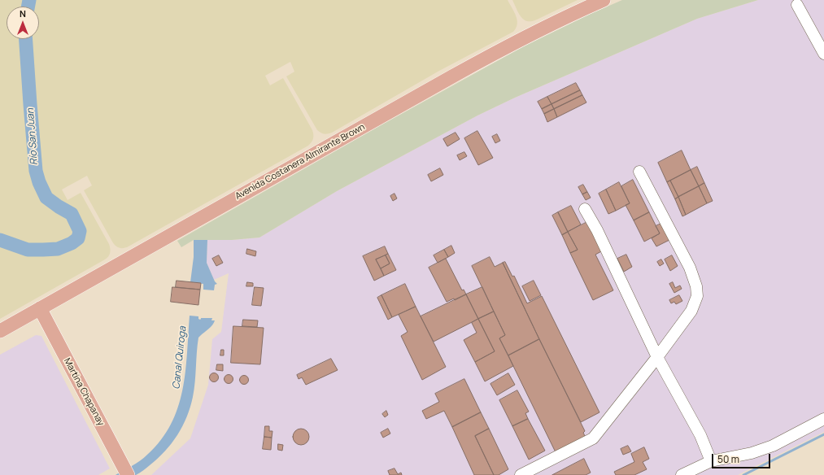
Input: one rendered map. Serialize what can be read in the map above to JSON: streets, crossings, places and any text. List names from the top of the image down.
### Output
{
  "streets": {
    "main road": ["Avenida Costanera Almirante Brown", "Martina Chapanay"]
  },
  "crossings": [
    ["Avenida Costanera Almirante Brown", "Martina Chapanay"]
  ],
  "water": ["Río San Juan", "Canal Quiroga"],
  "scale_bar": "50 m",
  "north": "top"
}
